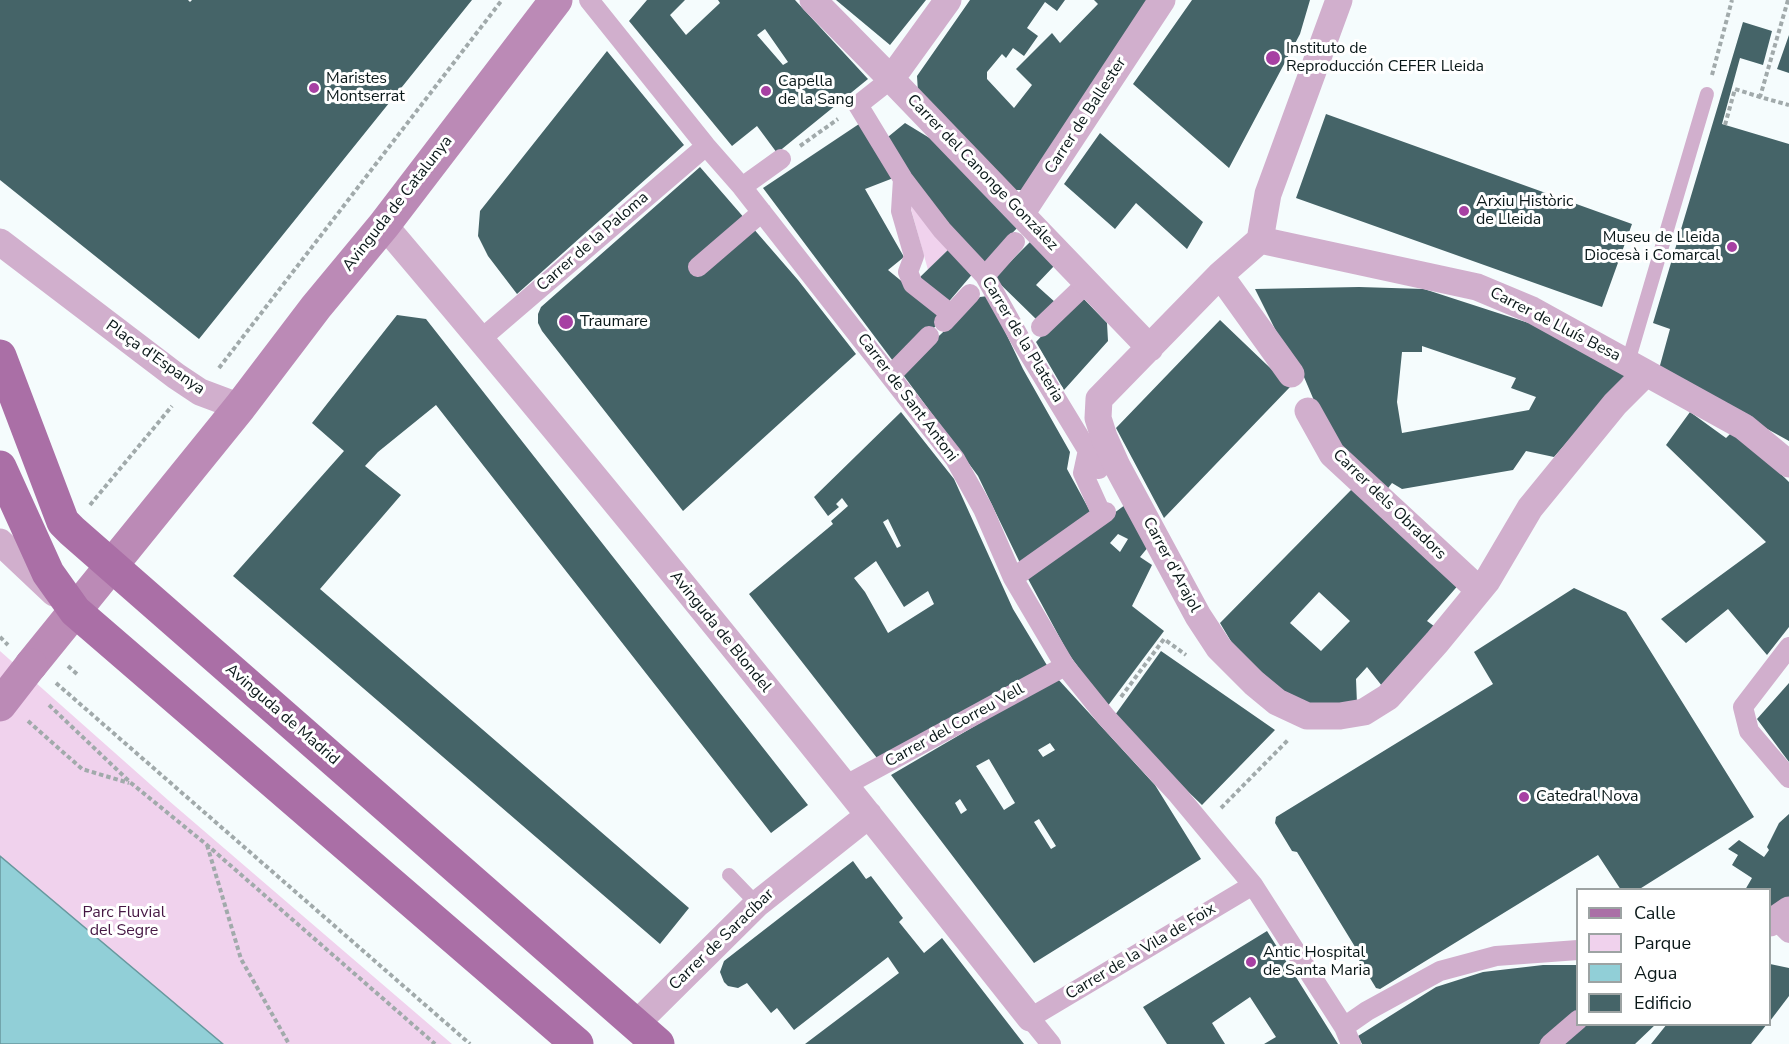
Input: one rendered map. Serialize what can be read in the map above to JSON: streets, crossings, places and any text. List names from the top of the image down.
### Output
{
  "streets": {
    "main road": ["Avinguda de Catalunya", "Avinguda de Madrid"],
    "street": [
      "Carrer de Ballester",
      "Carrer del Canonge González",
      "Carrer de la Paloma",
      "Carrer de Lluís Besa",
      "Carrer de la Plateria",
      "Plaça d'Espanya",
      "Carrer de Sant Antoni",
      "Carrer dels Obradors",
      "Carrer d'Arajol",
      "Avinguda de Blondel",
      "Carrer del Correu Vell",
      "Carrer de Saracíbar",
      "Carrer de la Vila de Foix"
    ]
  },
  "crossings": [
    ["Carrer de Ballester", "Carrer del Canonge González"],
    ["Carrer de Ballester", "Carrer de la Plateria"],
    ["Carrer del Canonge González", "Carrer d'Arajol"],
    ["Avinguda de Catalunya", "Plaça d'Espanya"],
    ["Avinguda de Catalunya", "Avinguda de Blondel"],
    ["Carrer de la Paloma", "Carrer de Sant Antoni"],
    ["Carrer de la Paloma", "Avinguda de Blondel"],
    ["Carrer de Lluís Besa", "Carrer d'Arajol"],
    ["Carrer de la Plateria", "Carrer d'Arajol"],
    ["Carrer de Sant Antoni", "Carrer del Correu Vell"],
    ["Carrer de Sant Antoni", "Carrer de la Vila de Foix"],
    ["Carrer dels Obradors", "Carrer d'Arajol"],
    ["Avinguda de Blondel", "Carrer del Correu Vell"],
    ["Avinguda de Blondel", "Carrer de Saracíbar"],
    ["Avinguda de Blondel", "Carrer de la Vila de Foix"],
    ["Avinguda de Madrid", "Carrer de Saracíbar"]
  ],
  "parks": ["Parc Fluvial del Segre"],
  "places": [
    "Instituto de Reproducción CEFER Lleida",
    "Maristes Montserrat",
    "Capella de la Sang",
    "Arxiu Històric de Lleida",
    "Museu de Lleida Diocesà i Comarcal",
    "Traumare",
    "Catedral Nova",
    "Antic Hospital de Santa Maria"
  ],
  "legend": [
    "Calle",
    "Parque",
    "Agua",
    "Edificio"
  ]
}
